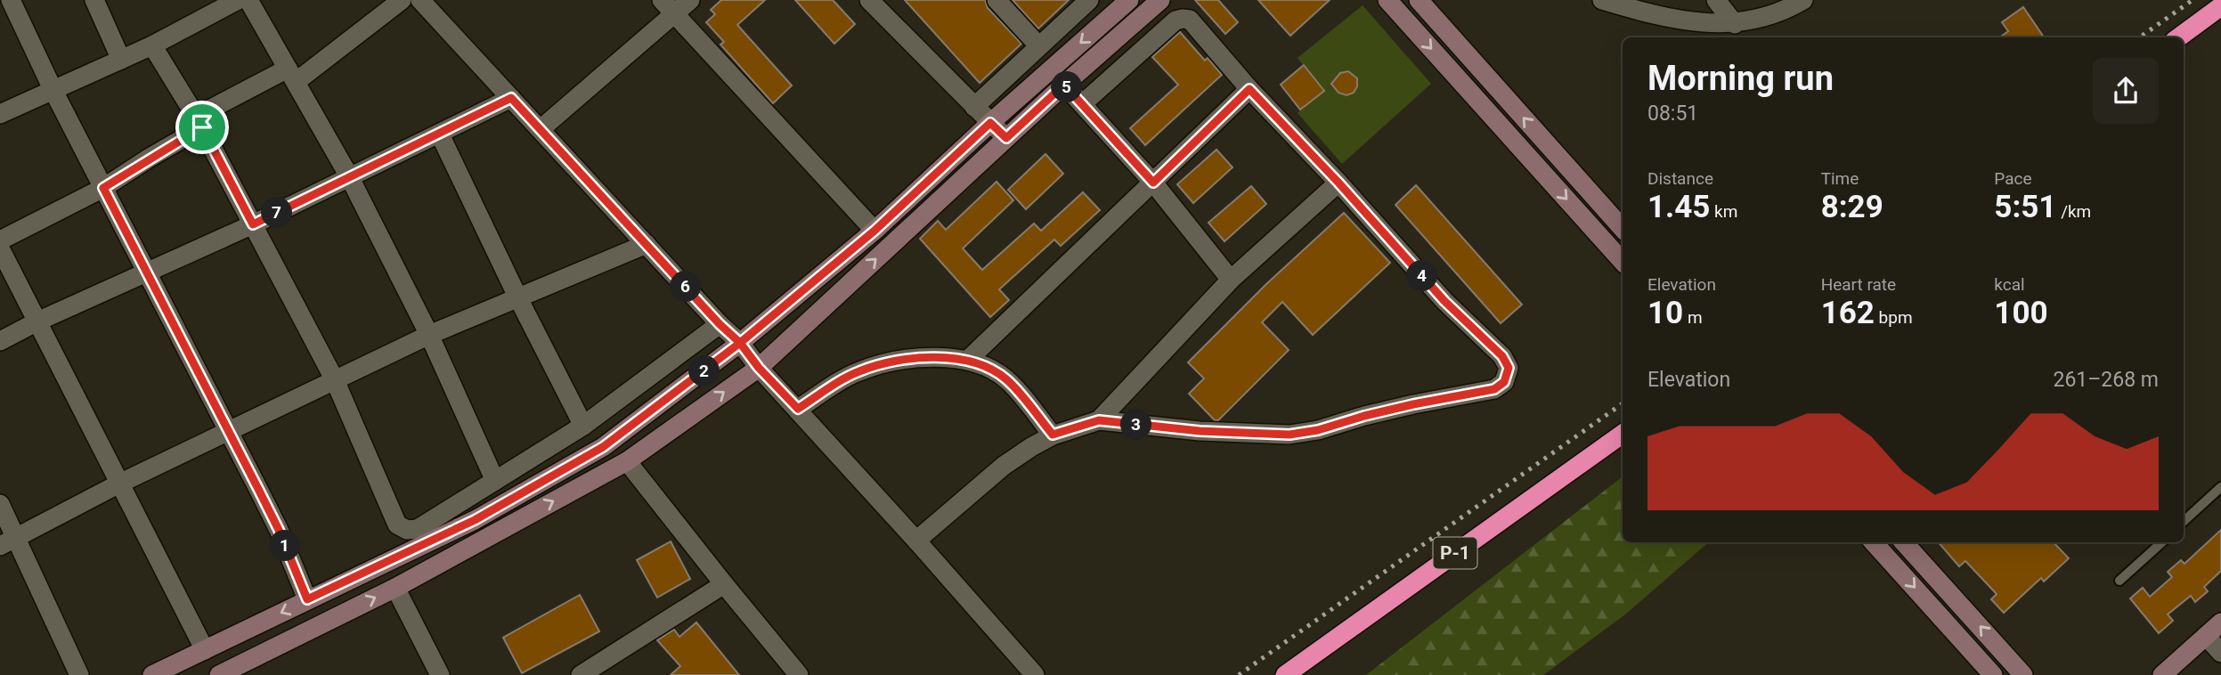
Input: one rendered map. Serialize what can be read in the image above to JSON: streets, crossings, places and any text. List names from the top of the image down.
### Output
{
  "streets": {
    "highway": ["P-1"]
  },
  "page": {
    "heading": ["Morning run", "08:51"],
    "pins": [
      "5",
      "7",
      "4",
      "6",
      "2",
      "3",
      "1"
    ],
    "stats": [
      ["Distance", "1.45 km"],
      ["Time", "8:29"],
      ["Pace", "5:51 /km"],
      ["Elevation", "10 m"],
      ["Heart rate", "162 bpm"],
      ["kcal", "100"]
    ],
    "chart": ["Elevation", "261–268 m"]
  }
}
